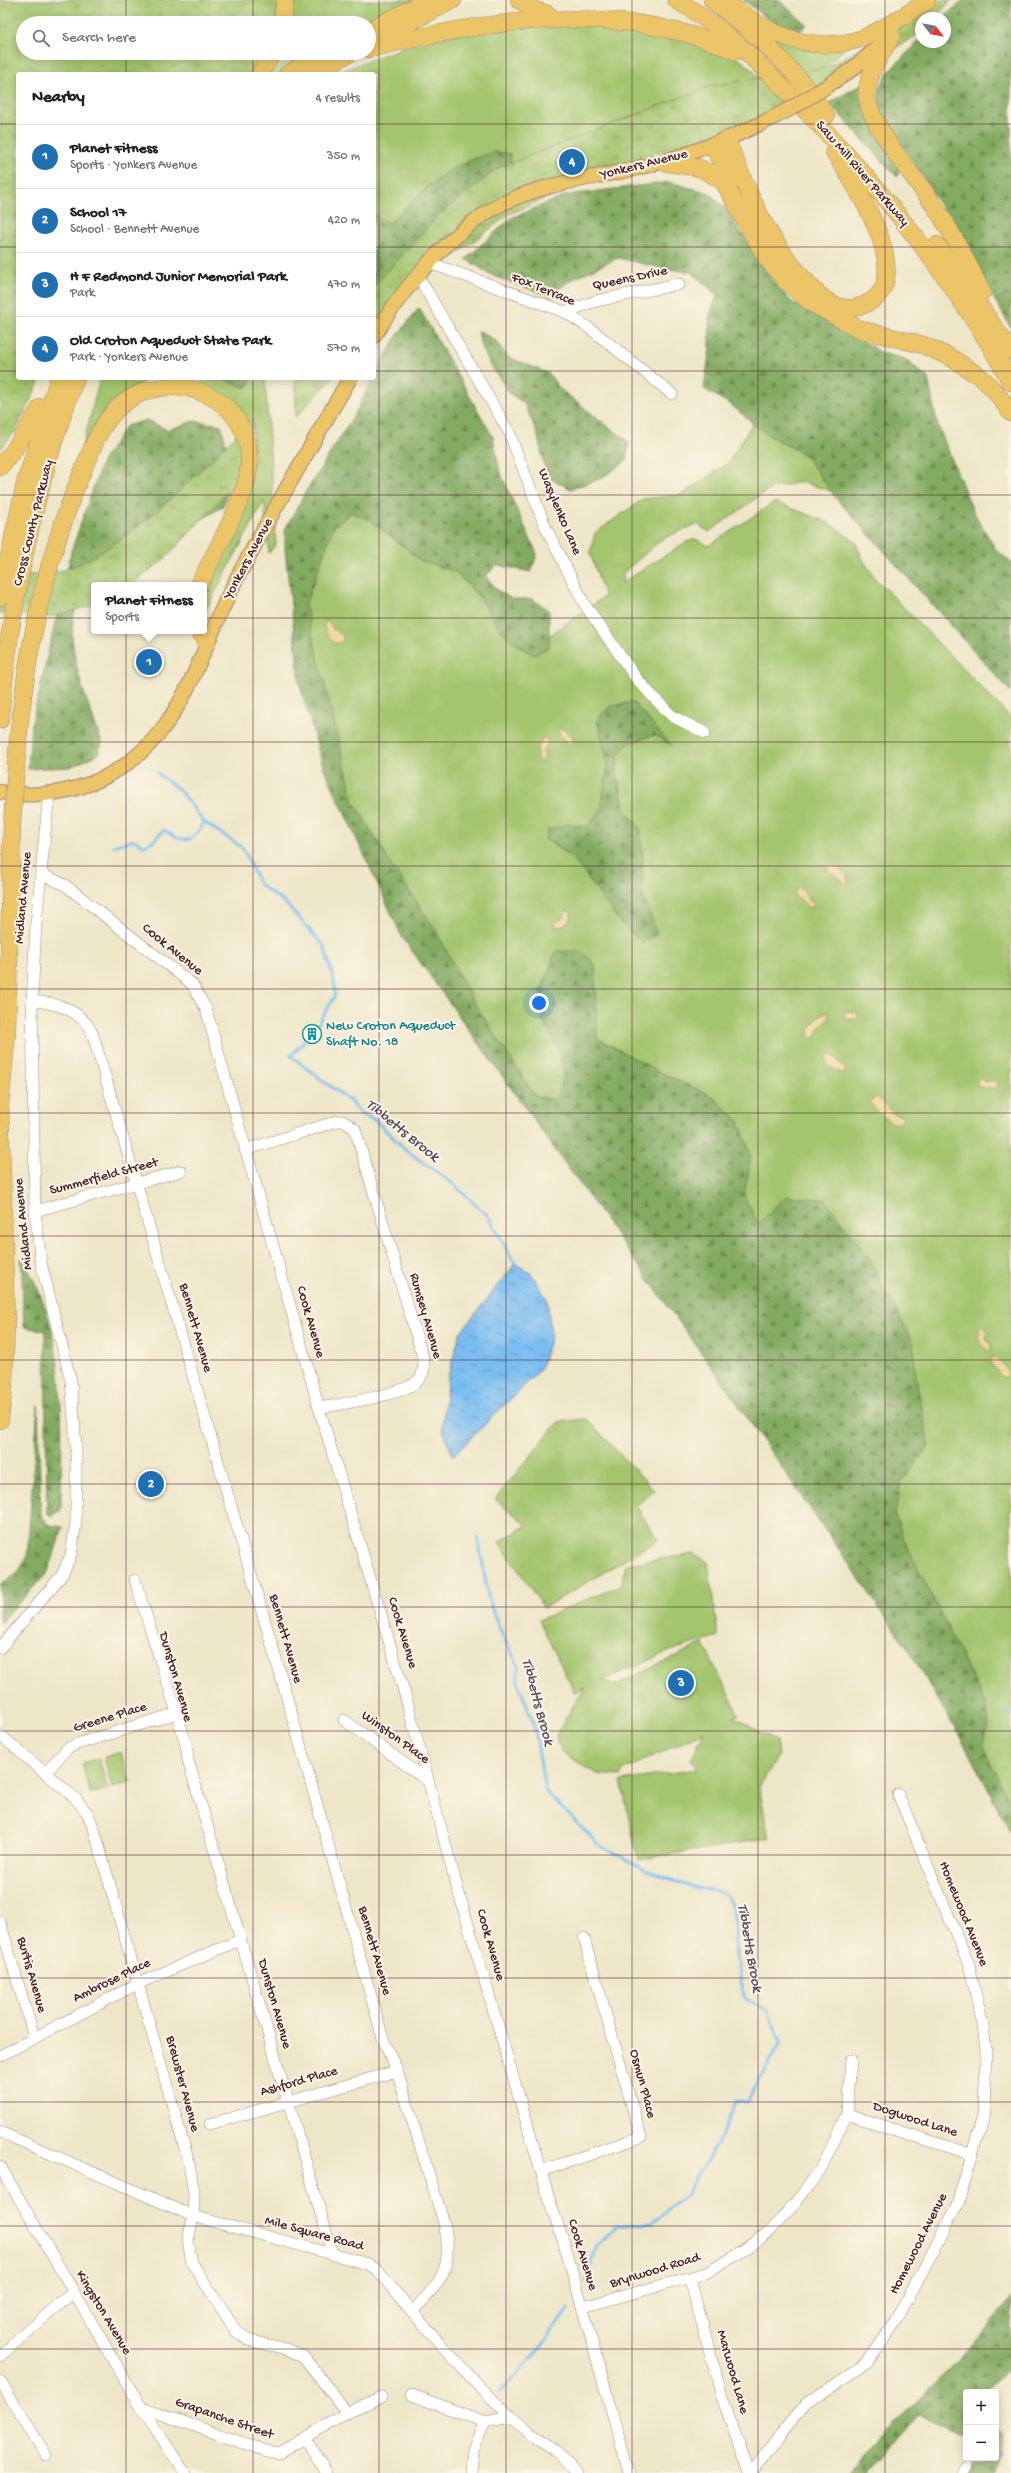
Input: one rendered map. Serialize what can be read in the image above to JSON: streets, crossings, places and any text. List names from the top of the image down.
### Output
{
  "streets": {
    "highway": ["Saw Mill River Parkway", "Cross County Parkway"],
    "main road": ["Yonkers Avenue"],
    "street": [
      "Queens Drive",
      "Fox Terrace",
      "Wasylenko Lane",
      "Midland Avenue",
      "Cook Avenue",
      "Summerfield Street",
      "Rumsey Avenue",
      "Bennett Avenue",
      "Dunston Avenue",
      "Greene Place",
      "Winston Place",
      "Homewood Avenue",
      "Burtis Avenue",
      "Ambrose Place",
      "Ashford Place",
      "Brewster Avenue",
      "Osmun Place",
      "Dogwood Lane",
      "Mile Square Road",
      "Brynwood Road",
      "Kingston Avenue",
      "Marwood Lane",
      "Grapanche Street"
    ]
  },
  "crossings": [
    ["Yonkers Avenue", "Fox Terrace"],
    ["Yonkers Avenue", "Wasylenko Lane"],
    ["Yonkers Avenue", "Midland Avenue"],
    ["Queens Drive", "Fox Terrace"],
    ["Midland Avenue", "Cook Avenue"],
    ["Midland Avenue", "Summerfield Street"],
    ["Midland Avenue", "Bennett Avenue"],
    ["Cook Avenue", "Rumsey Avenue"],
    ["Cook Avenue", "Winston Place"],
    ["Cook Avenue", "Osmun Place"],
    ["Cook Avenue", "Brynwood Road"],
    ["Summerfield Street", "Bennett Avenue"],
    ["Bennett Avenue", "Ashford Place"],
    ["Bennett Avenue", "Mile Square Road"],
    ["Dunston Avenue", "Greene Place"],
    ["Dunston Avenue", "Ambrose Place"],
    ["Dunston Avenue", "Ashford Place"],
    ["Dunston Avenue", "Mile Square Road"],
    ["Greene Place", "Brewster Avenue"],
    ["Homewood Avenue", "Dogwood Lane"],
    ["Homewood Avenue", "Marwood Lane"],
    ["Burtis Avenue", "Ambrose Place"],
    ["Ambrose Place", "Brewster Avenue"],
    ["Brewster Avenue", "Mile Square Road"],
    ["Brewster Avenue", "Grapanche Street"],
    ["Dogwood Lane", "Brynwood Road"],
    ["Brynwood Road", "Marwood Lane"],
    ["Kingston Avenue", "Grapanche Street"]
  ],
  "water": ["Tibbetts Brook"],
  "places": {
    "building": ["New Croton Aqueduct Shaft No. 18"]
  },
  "north": "bottom right",
  "page": {
    "search": "Search here",
    "heading": ["Nearby", "4 results"],
    "list": [
      {
        "mark": "1",
        "name": "Planet Fitness",
        "note": "Sports · Yonkers Avenue",
        "value": "350 m"
      },
      {
        "mark": "2",
        "name": "School 17",
        "note": "School · Bennett Avenue",
        "value": "420 m"
      },
      {
        "mark": "3",
        "name": "H F Redmond Junior Memorial Park",
        "note": "Park",
        "value": "470 m"
      },
      {
        "mark": "4",
        "name": "Old Croton Aqueduct State Park",
        "note": "Park · Yonkers Avenue",
        "value": "570 m"
      }
    ],
    "pins": [
      "4",
      "1",
      "2",
      "3"
    ],
    "popup": ["Planet Fitness", "Sports"],
    "map_buttons": ["+", "−"]
  }
}
